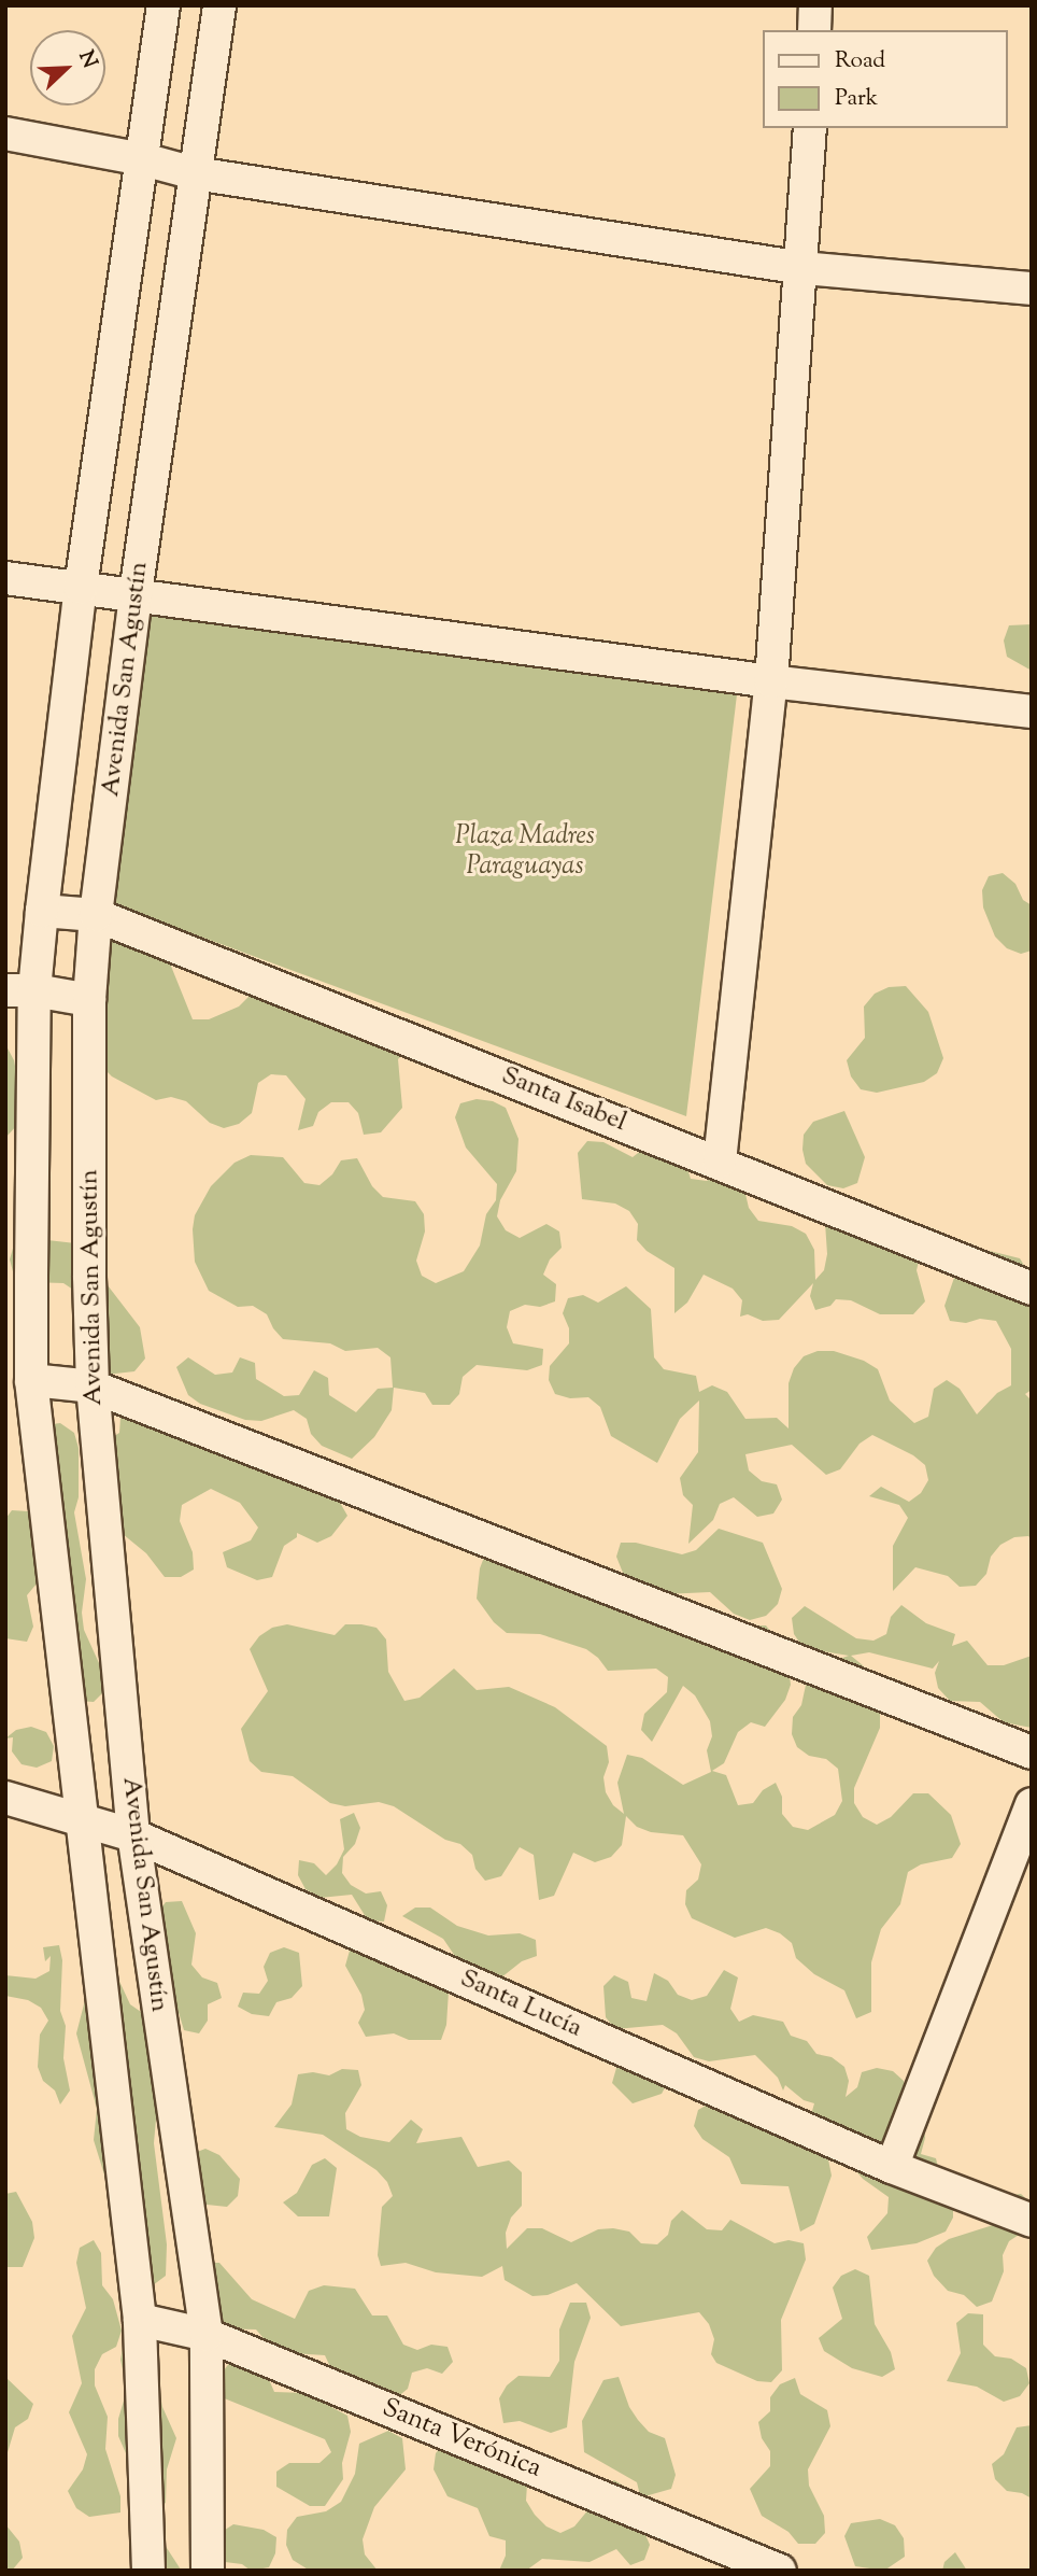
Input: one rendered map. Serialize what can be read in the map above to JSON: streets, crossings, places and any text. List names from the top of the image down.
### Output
{
  "streets": {
    "street": [
      "Avenida San Agustín",
      "Santa Isabel",
      "Santa Lucía",
      "Santa Verónica"
    ]
  },
  "crossings": [
    ["Avenida San Agustín", "Santa Isabel"],
    ["Avenida San Agustín", "Santa Lucía"],
    ["Avenida San Agustín", "Santa Verónica"]
  ],
  "parks": ["Plaza Madres Paraguayas"],
  "legend": ["Road", "Park"],
  "north": "top right"
}
